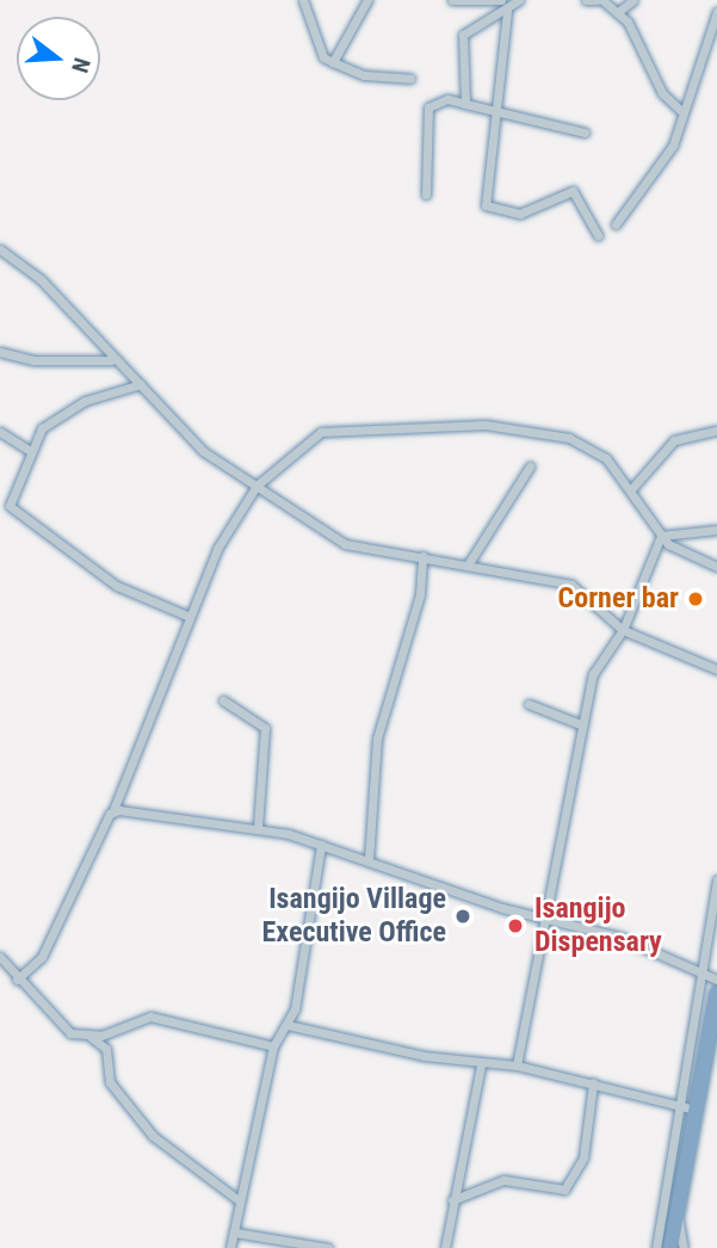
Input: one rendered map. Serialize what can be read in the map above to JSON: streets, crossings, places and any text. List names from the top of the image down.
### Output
{
  "places": ["Corner bar", "Isangijo Village Executive Office", "Isangijo Dispensary"],
  "north": "right"
}
